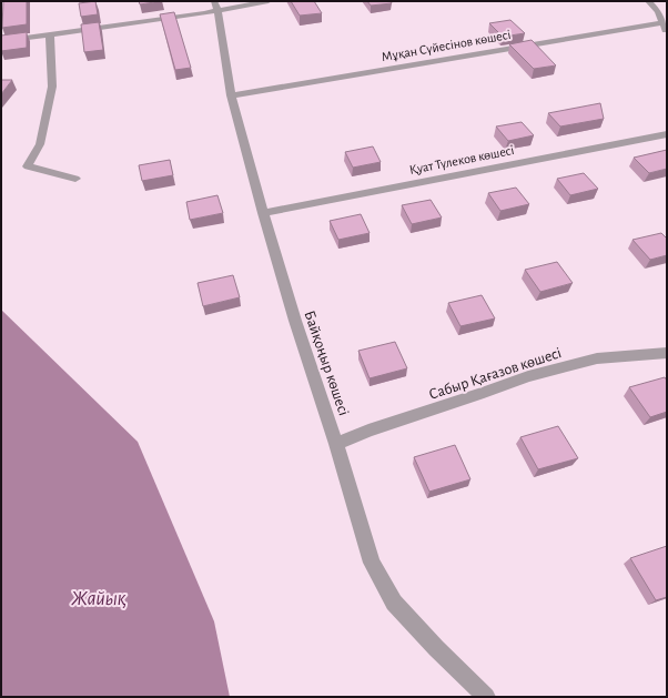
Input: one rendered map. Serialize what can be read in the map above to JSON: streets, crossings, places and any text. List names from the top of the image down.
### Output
{
  "streets": {
    "street": [
      "Мұқан Сүйесінов көшесі",
      "Қуат Түлеков көшесі",
      "Байқоңыр көшесi",
      "Сабыр Қағазов көшесі"
    ]
  },
  "crossings": [
    ["Мұқан Сүйесінов көшесі", "Байқоңыр көшесi"],
    ["Қуат Түлеков көшесі", "Байқоңыр көшесi"],
    ["Байқоңыр көшесi", "Сабыр Қағазов көшесі"]
  ],
  "water": ["Жайық"]
}
